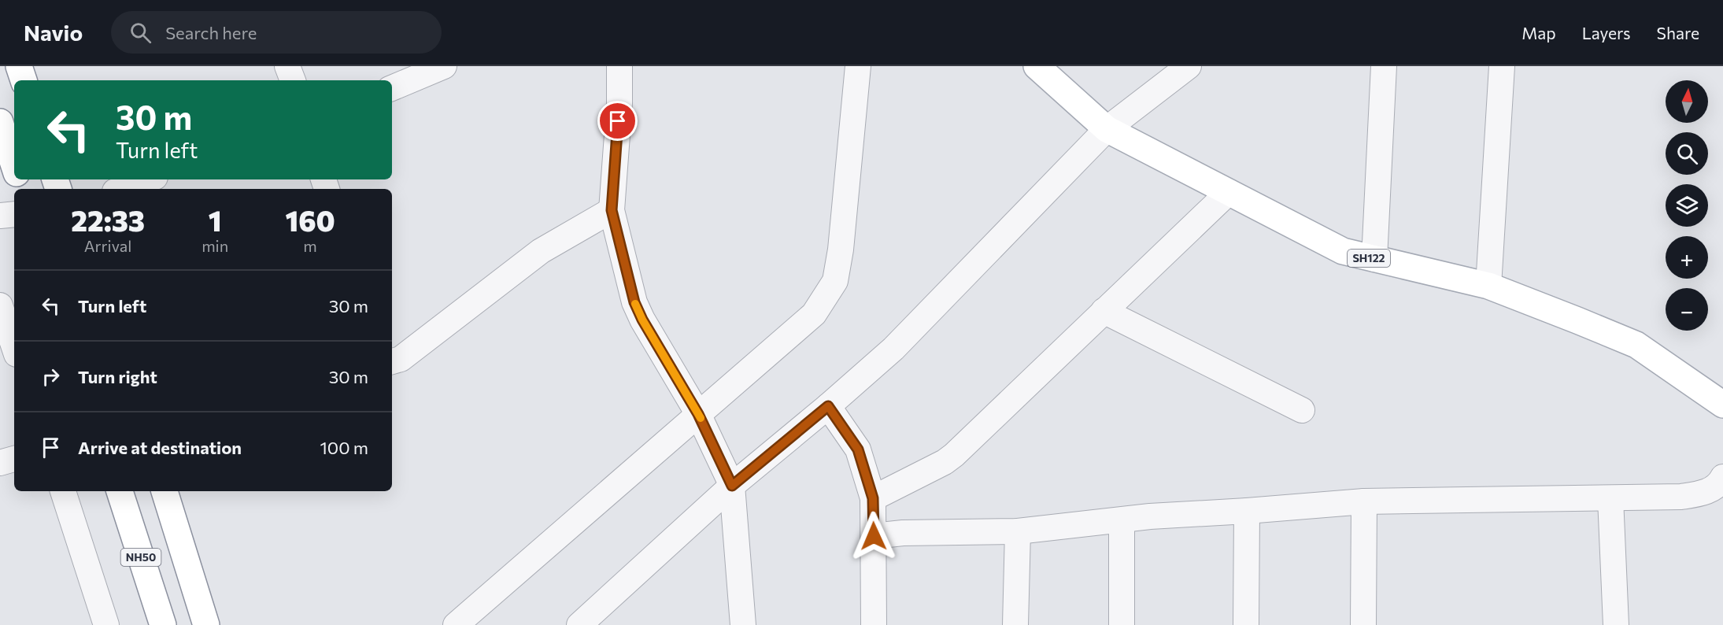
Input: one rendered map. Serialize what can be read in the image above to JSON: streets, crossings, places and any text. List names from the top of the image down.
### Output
{
  "streets": {
    "main road": ["SH122", "NH50"]
  },
  "north": "top",
  "page": {
    "header": "Navio",
    "search": "Search here",
    "nav": ["Map", "Layers", "Share"],
    "map_buttons": ["+", "−"],
    "turn": ["30 m", "Turn left"],
    "eta": [
      "22:33",
      "Arrival",
      "1",
      "min",
      "160",
      "m"
    ],
    "list": [
      {
        "name": "Turn left",
        "value": "30 m"
      },
      {
        "name": "Turn right",
        "value": "30 m"
      },
      {
        "name": "Arrive at destination",
        "value": "100 m"
      }
    ]
  }
}
